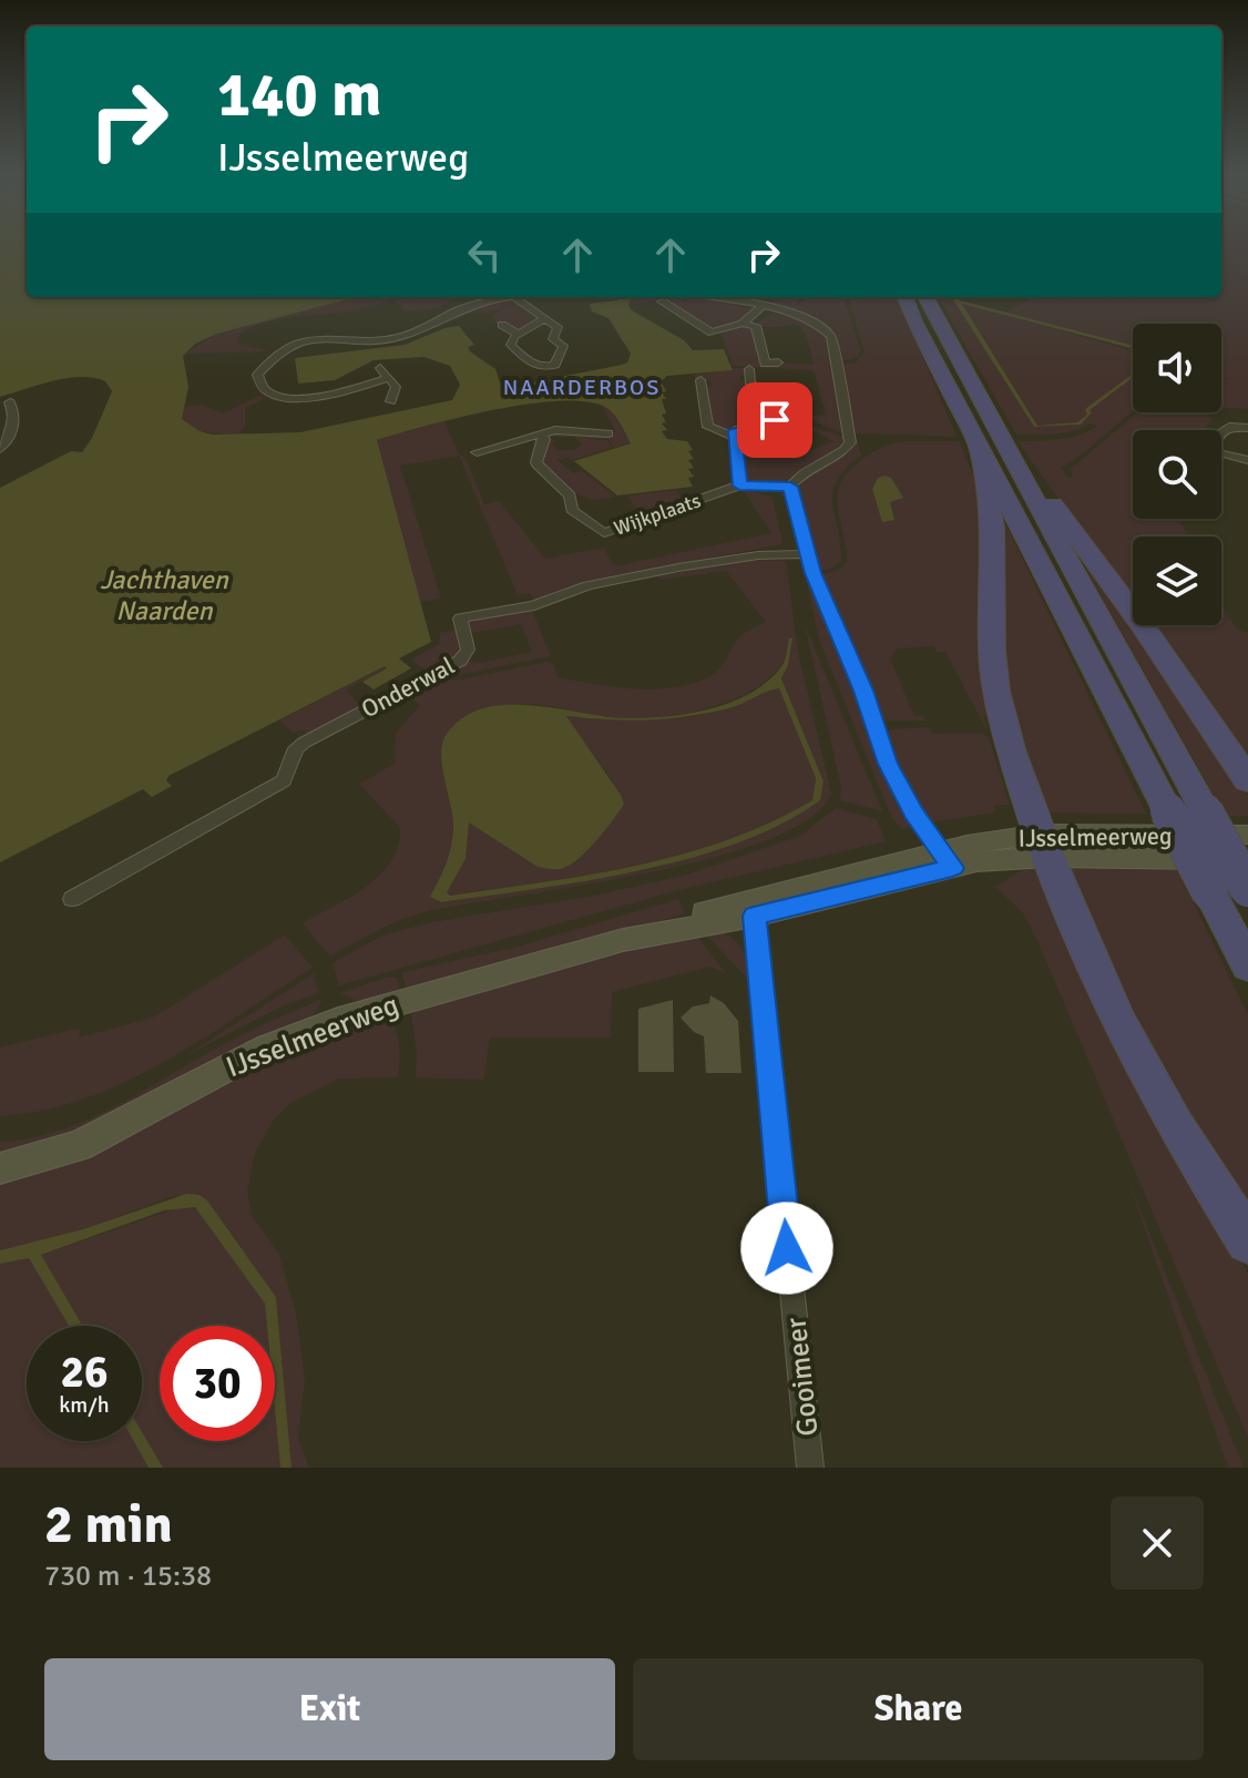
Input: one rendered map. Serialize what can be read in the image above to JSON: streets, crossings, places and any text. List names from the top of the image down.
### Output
{
  "streets": {
    "main road": ["IJsselmeerweg"],
    "street": ["Wijkplaats", "Onderwal", "Gooimeer"]
  },
  "crossings": [
    ["IJsselmeerweg", "Gooimeer"]
  ],
  "districts": ["NAARDERBOS"],
  "water": ["Jachthaven Naarden"],
  "page": {
    "turn": ["140 m", "IJsselmeerweg"],
    "speed": "26 km/h",
    "limit": "30",
    "heading": ["2 min", "730 m · 15:38"],
    "buttons": ["Exit", "Share"]
  }
}
